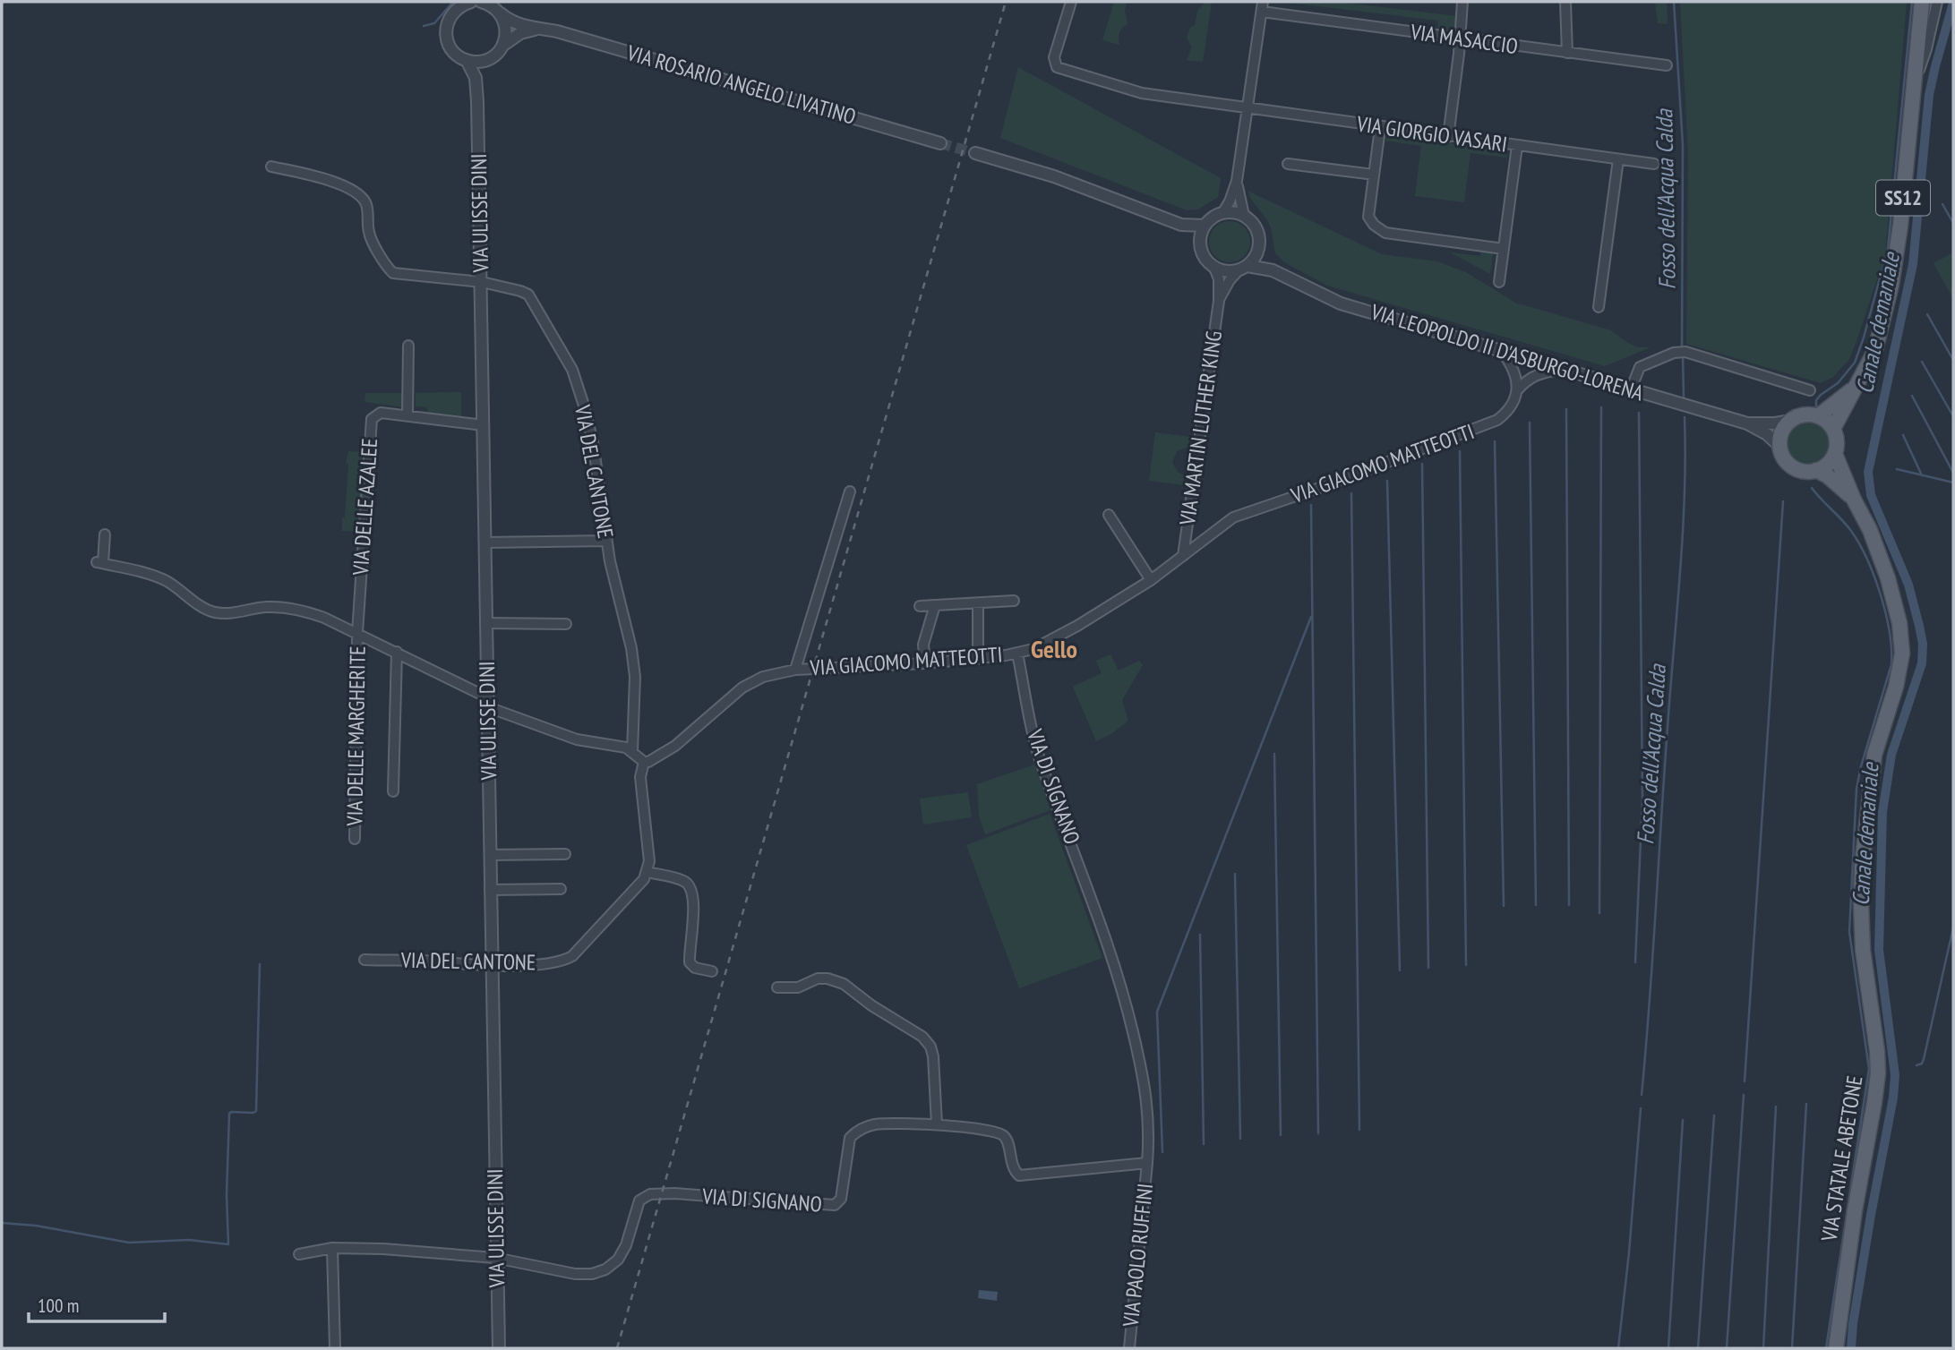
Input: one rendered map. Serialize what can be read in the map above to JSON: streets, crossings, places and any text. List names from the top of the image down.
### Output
{
  "streets": {
    "main road": ["SS12", "VIA STATALE ABETONE"],
    "street": [
      "VIA MASACCIO",
      "VIA ROSARIO ANGELO LIVATINO",
      "VIA GIORGIO VASARI",
      "VIA ULISSE DINI",
      "VIA LEOPOLDO II D'ASBURGO-LORENA",
      "VIA MARTIN LUTHER KING",
      "VIA GIACOMO MATTEOTTI",
      "VIA DEL CANTONE",
      "VIA DELLE AZALEE",
      "VIA DELLE MARGHERITE",
      "VIA DI SIGNANO",
      "VIA PAOLO RUFFINI"
    ]
  },
  "crossings": [
    ["VIA ULISSE DINI", "VIA DEL CANTONE"],
    ["VIA ULISSE DINI", "VIA DELLE AZALEE"],
    ["VIA ULISSE DINI", "VIA DI SIGNANO"],
    ["VIA LEOPOLDO II D'ASBURGO-LORENA", "VIA GIACOMO MATTEOTTI"],
    ["VIA MARTIN LUTHER KING", "VIA GIACOMO MATTEOTTI"],
    ["VIA GIACOMO MATTEOTTI", "VIA DI SIGNANO"],
    ["VIA DELLE AZALEE", "VIA DELLE MARGHERITE"],
    ["VIA DI SIGNANO", "VIA PAOLO RUFFINI"]
  ],
  "districts": ["Gello"],
  "water": ["Fosso dell'Acqua Calda", "Canale demaniale"],
  "scale_bar": "100 m"
}
